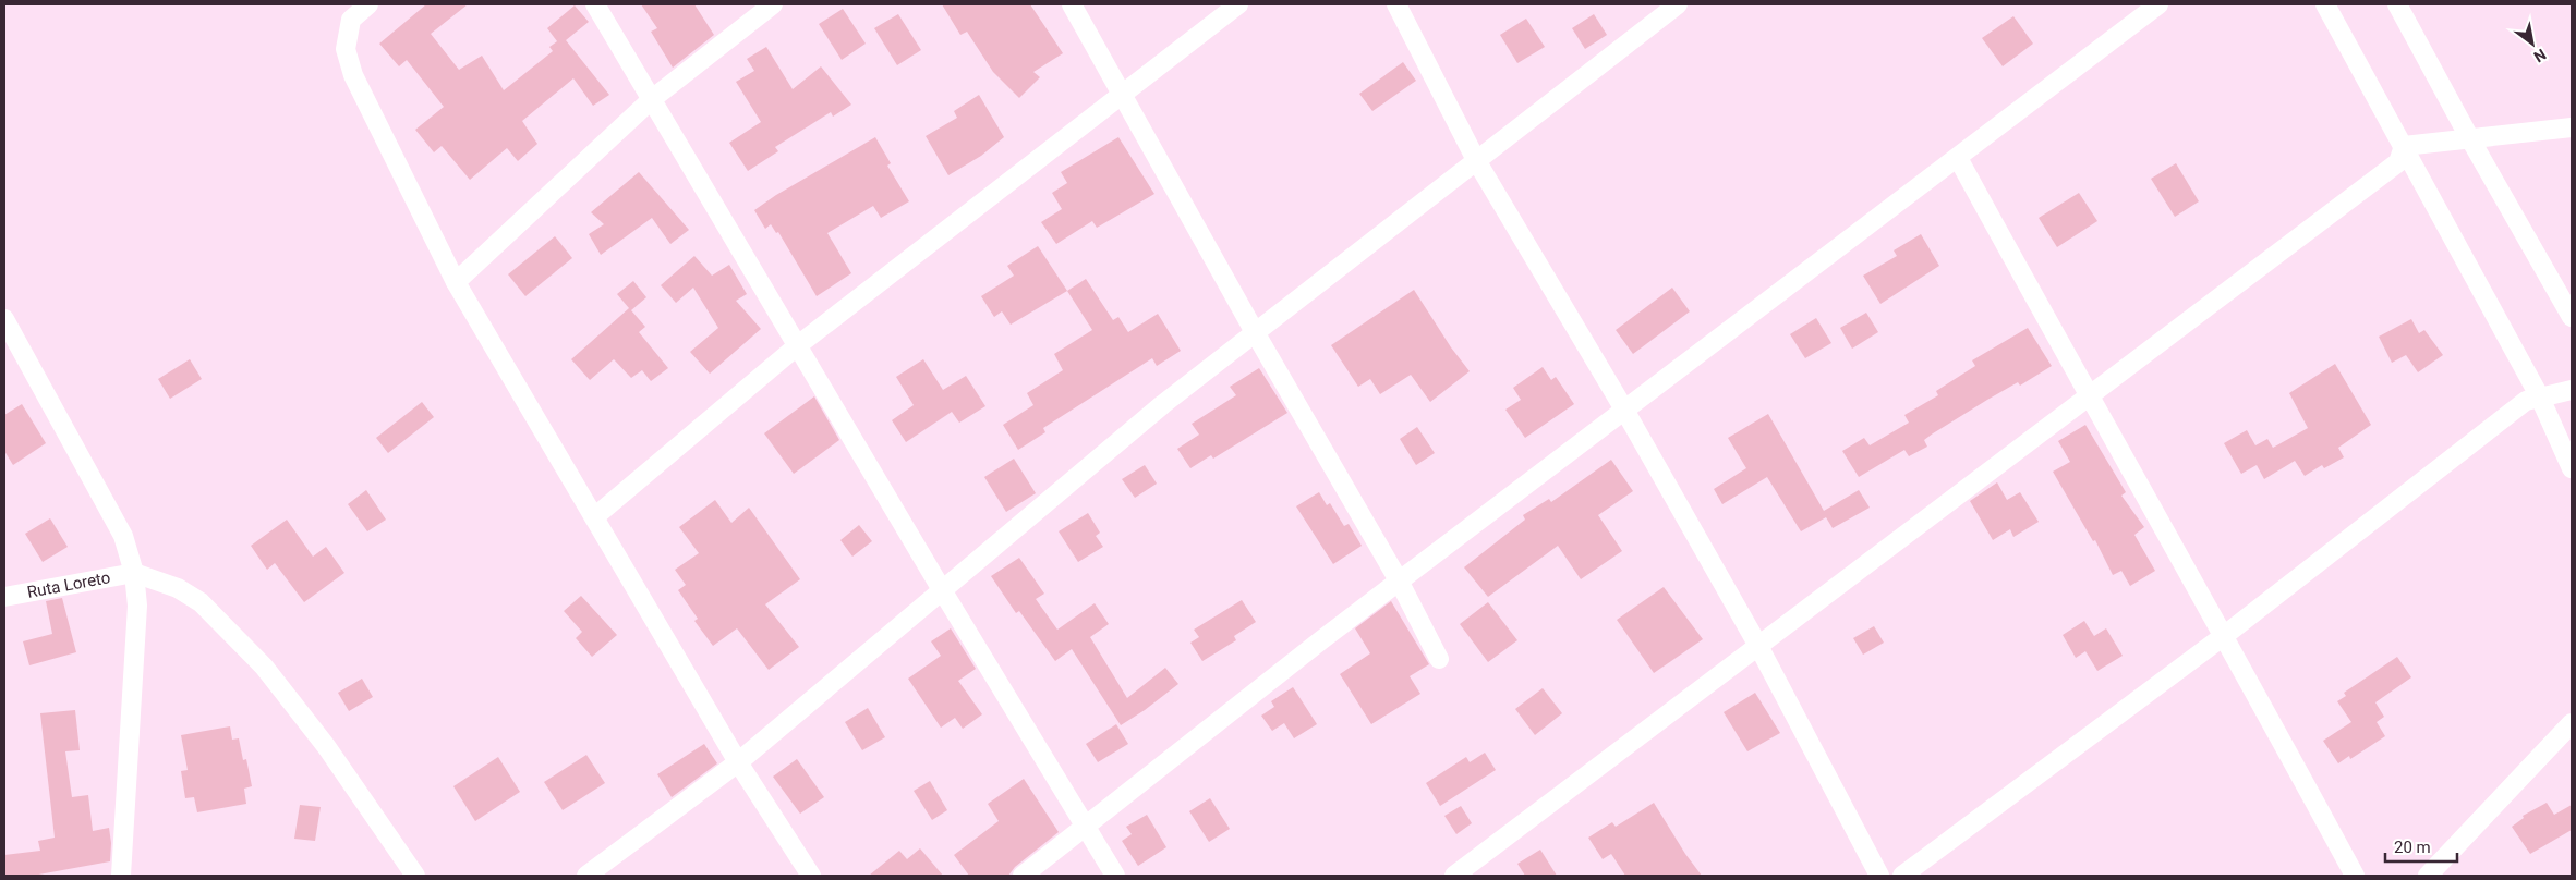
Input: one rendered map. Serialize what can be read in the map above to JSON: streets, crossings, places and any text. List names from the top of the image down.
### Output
{
  "streets": {
    "street": ["Ruta Loreto"]
  },
  "scale_bar": "20 m",
  "north": "bottom right"
}
